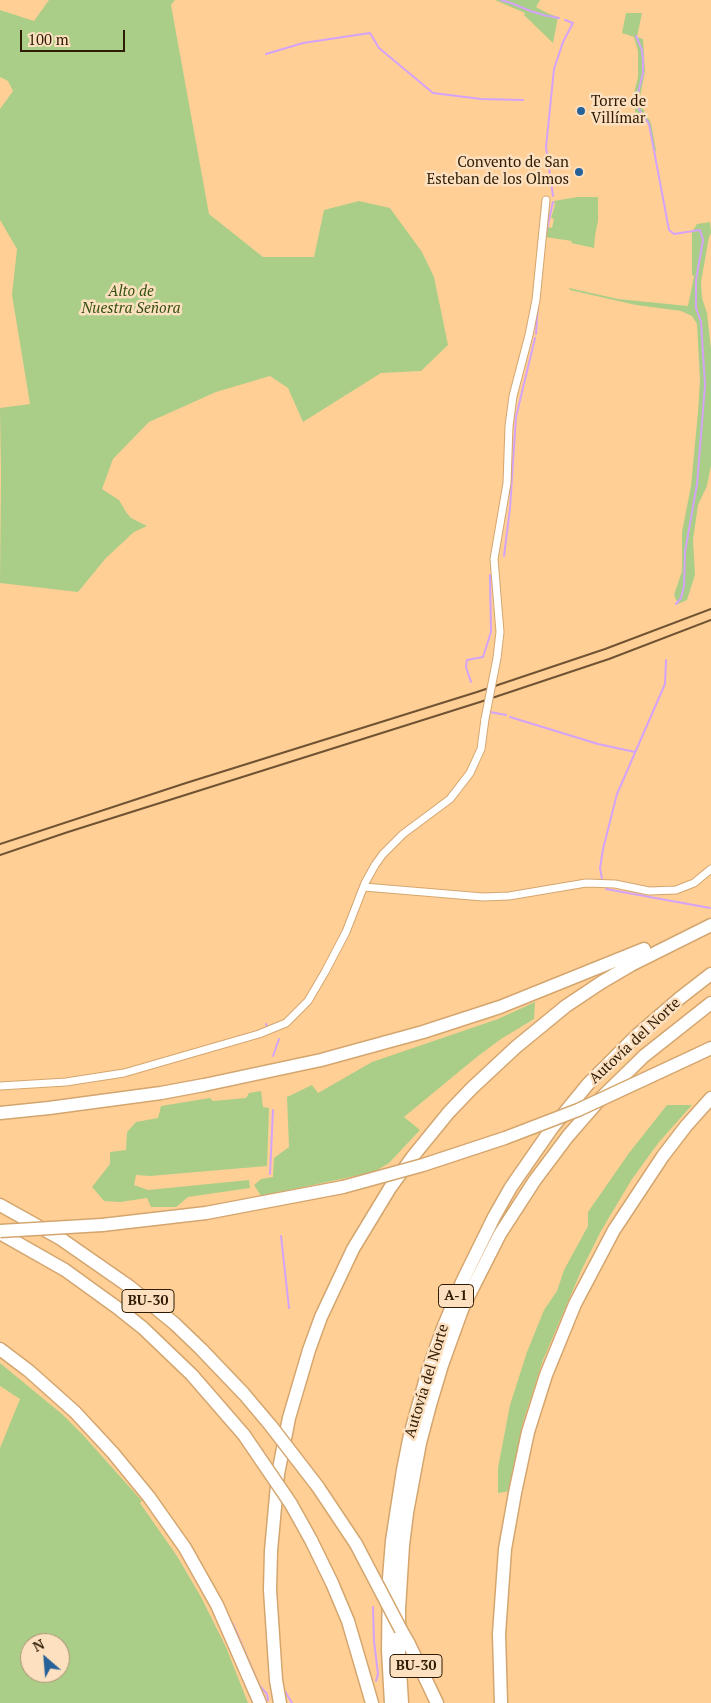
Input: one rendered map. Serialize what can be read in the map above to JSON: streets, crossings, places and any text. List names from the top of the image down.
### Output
{
  "streets": {
    "highway": ["Autovía del Norte", "A-1", "BU-30"]
  },
  "parks": ["Alto de Nuestra Señora"],
  "places": ["Torre de Villímar", "Convento de San Esteban de los Olmos"],
  "scale_bar": "100 m",
  "north": "top left"
}
